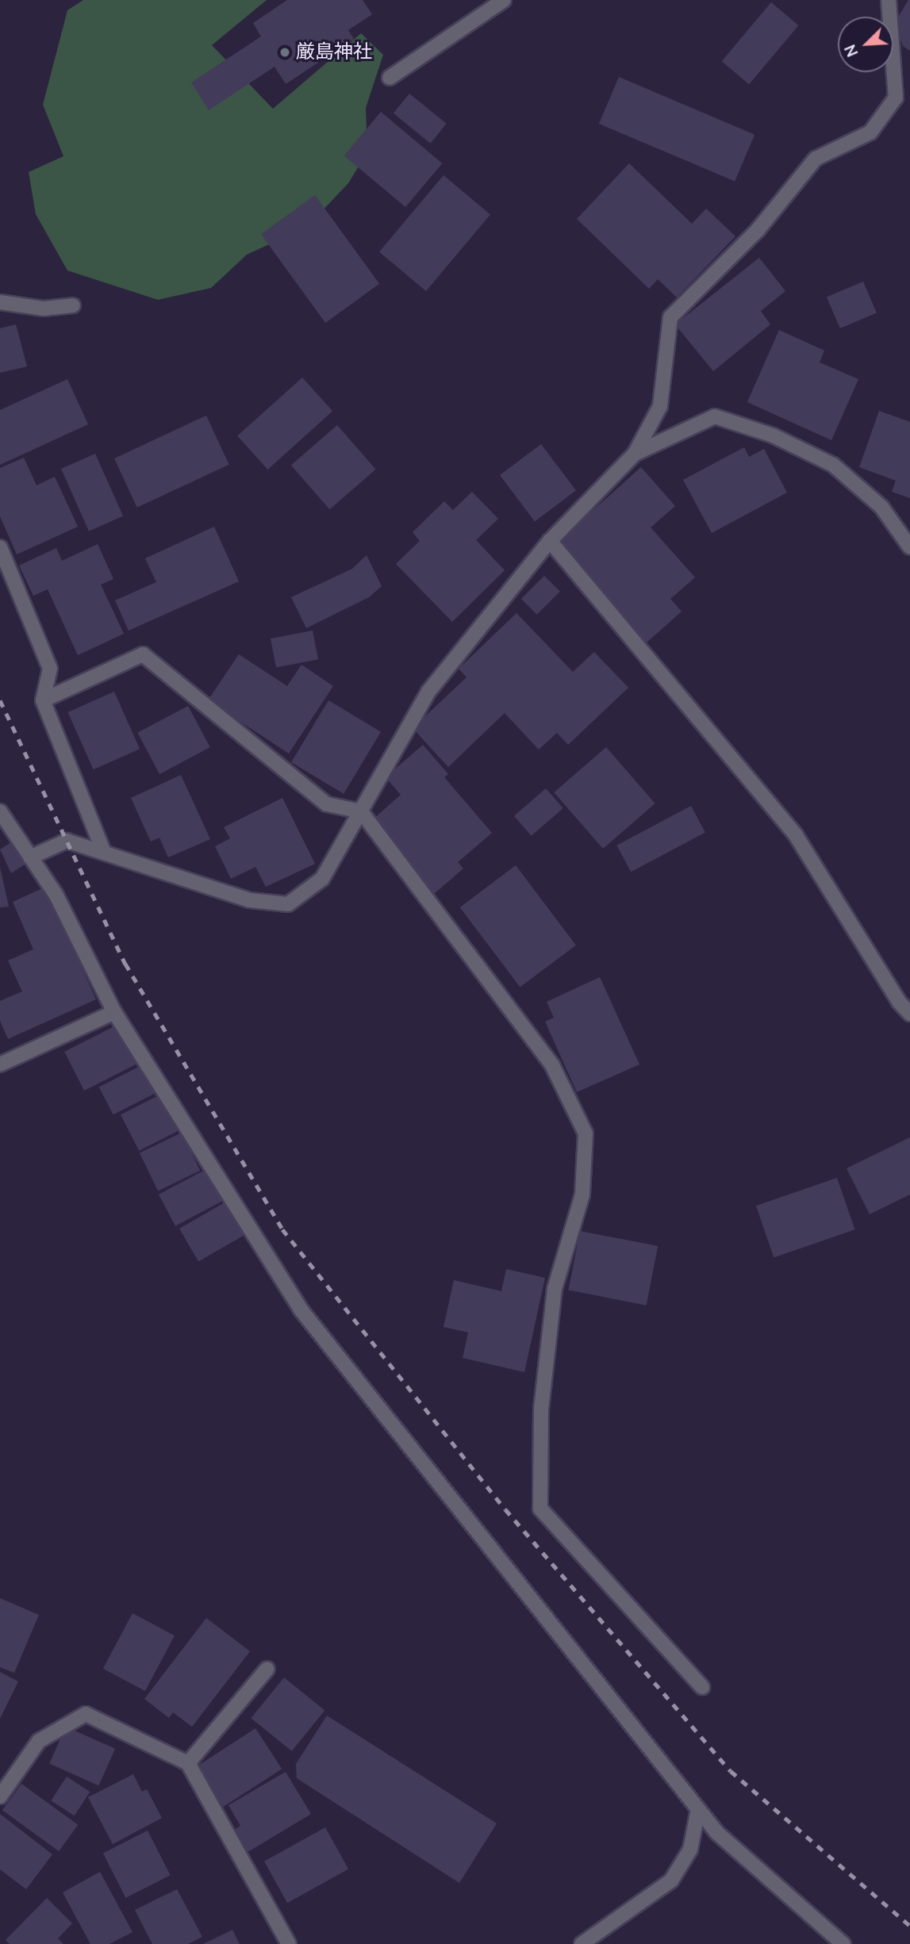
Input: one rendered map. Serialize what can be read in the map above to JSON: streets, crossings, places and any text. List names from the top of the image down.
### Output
{
  "places": ["厳島神社"],
  "north": "bottom left"
}
